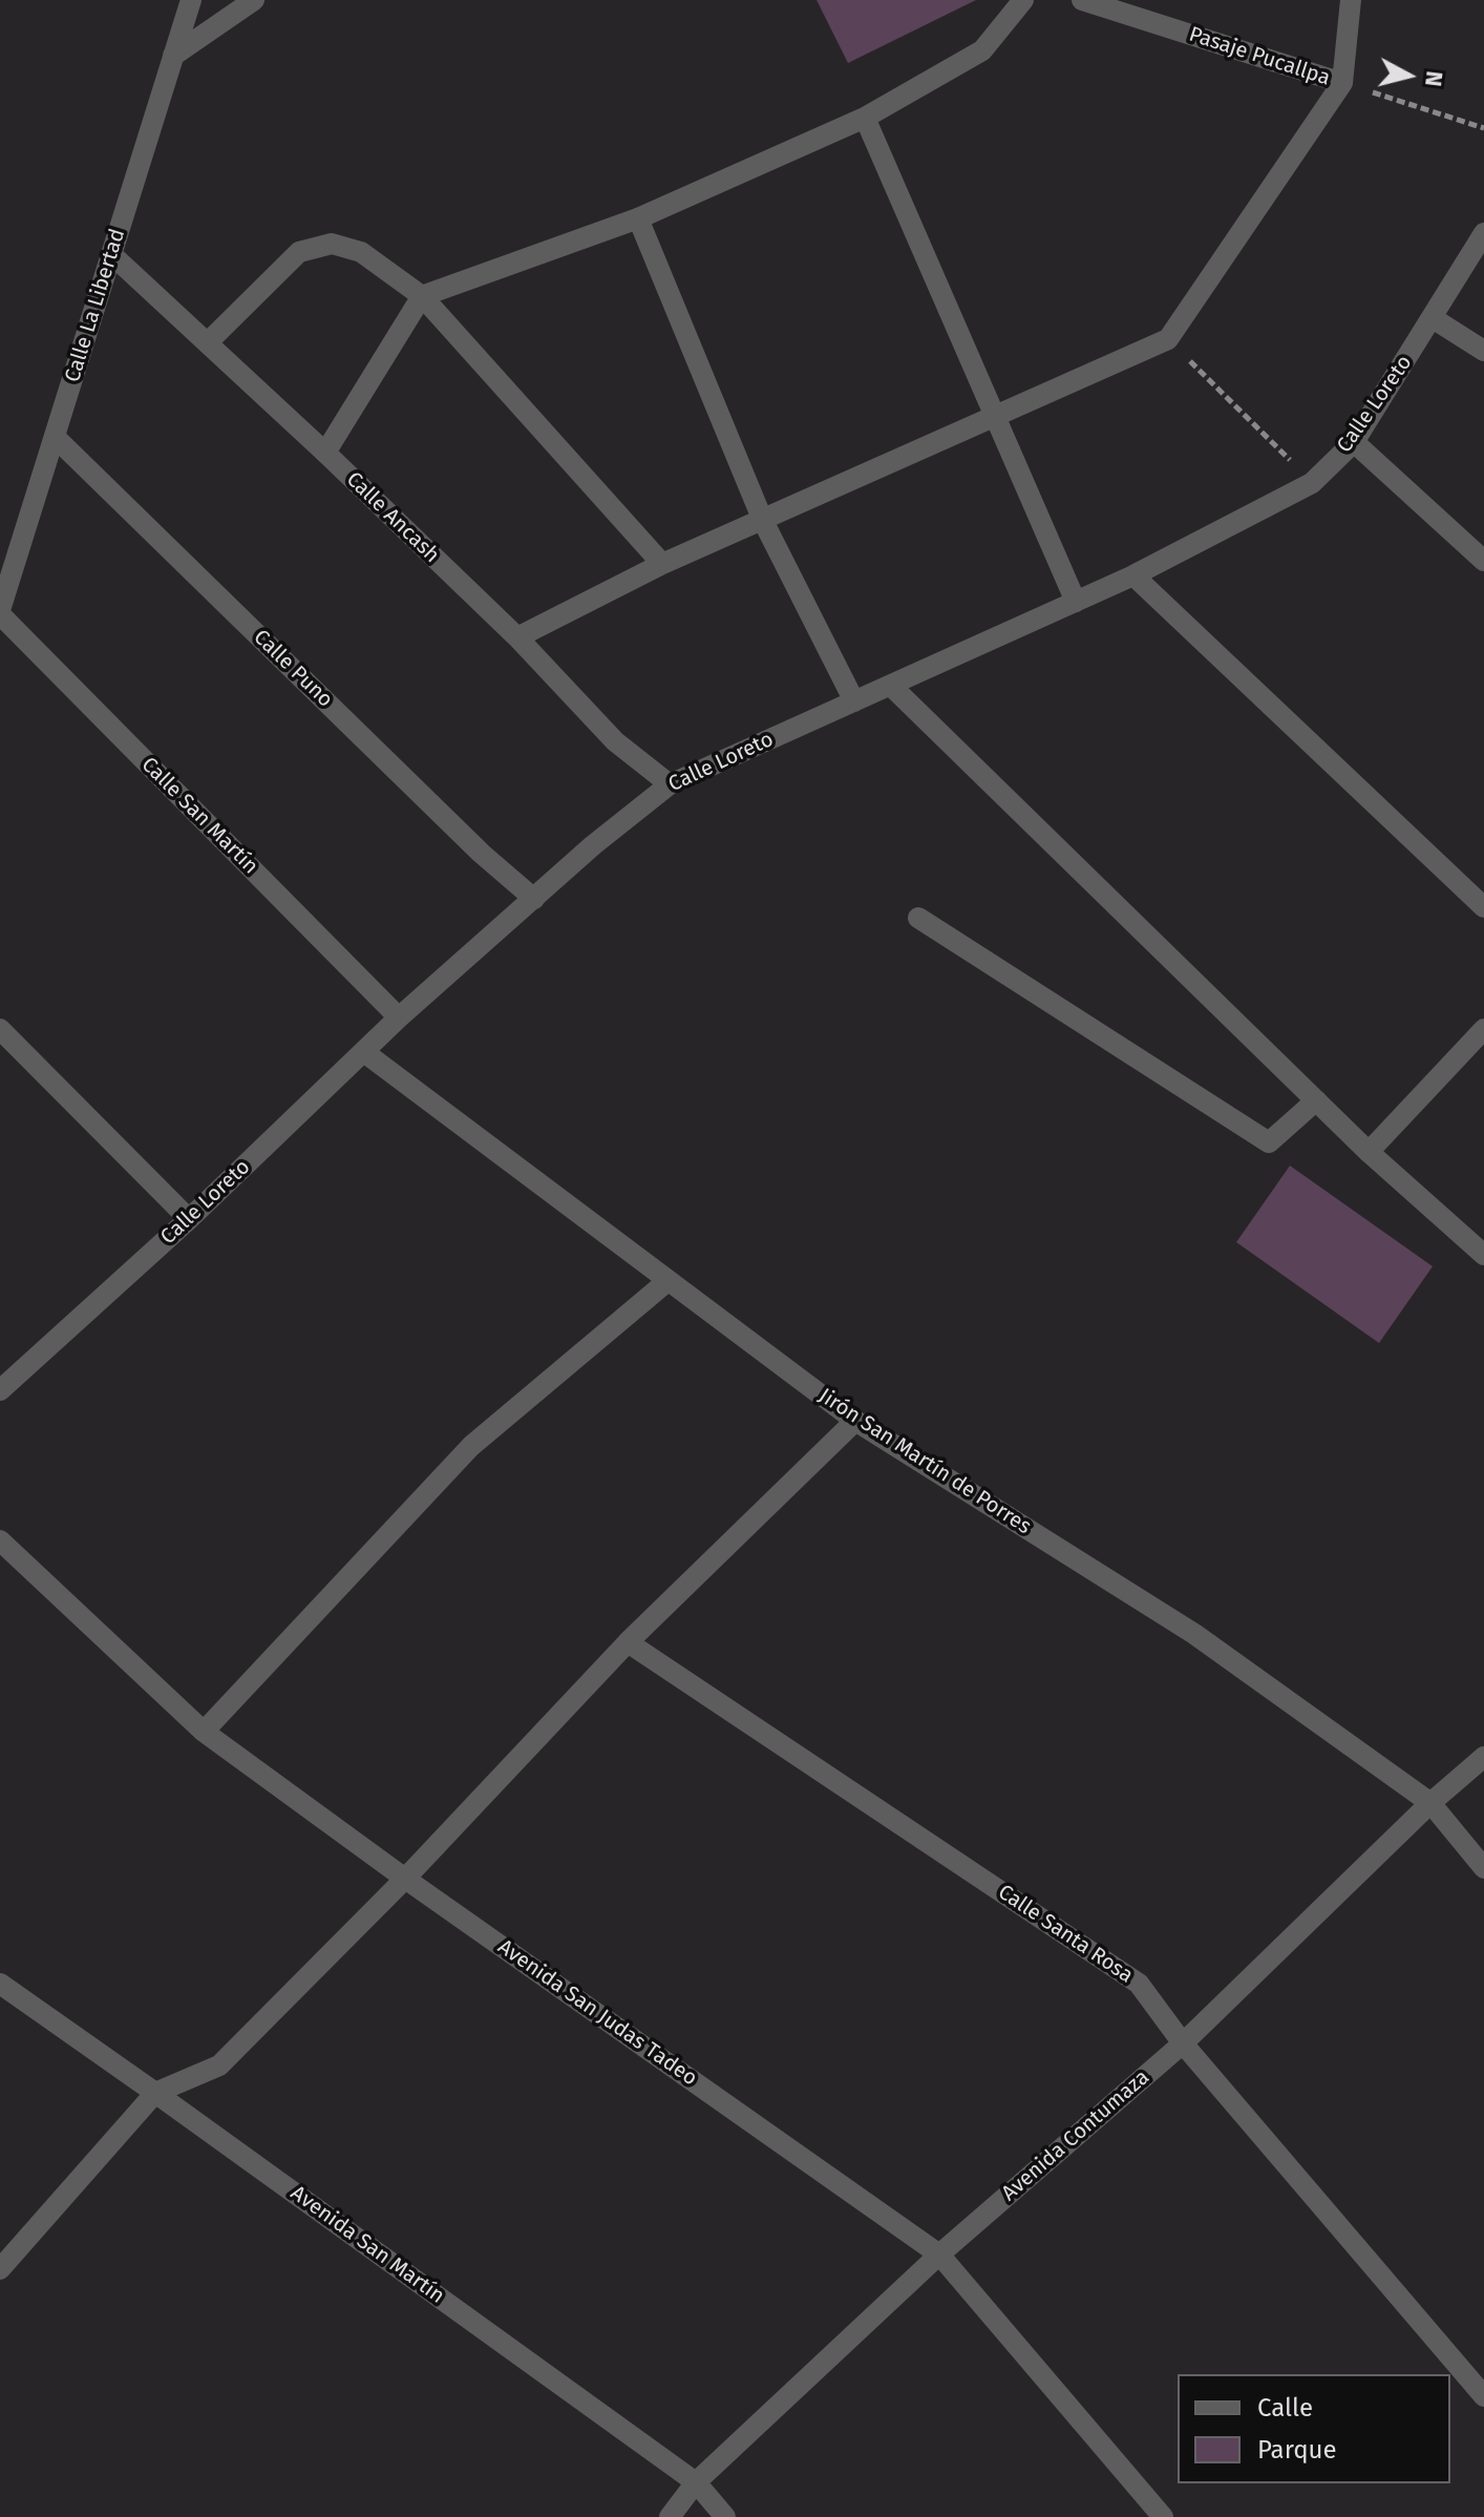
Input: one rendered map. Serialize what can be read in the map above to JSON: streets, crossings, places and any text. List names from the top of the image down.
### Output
{
  "streets": {
    "street": [
      "Pasaje Pucallpa",
      "Calle La Libertad",
      "Calle Loreto",
      "Calle Ancash",
      "Calle Puno",
      "Calle San Martín",
      "Jirón San Martín de Porres",
      "Calle Santa Rosa",
      "Avenida San Judas Tadeo",
      "Avenida Contumaza",
      "Avenida San Martín"
    ]
  },
  "crossings": [
    ["Calle La Libertad", "Calle Ancash"],
    ["Calle La Libertad", "Calle Puno"],
    ["Calle La Libertad", "Calle San Martín"],
    ["Calle Loreto", "Calle Ancash"],
    ["Calle Loreto", "Calle Puno"],
    ["Calle Loreto", "Calle San Martín"],
    ["Calle Loreto", "Jirón San Martín de Porres"],
    ["Jirón San Martín de Porres", "Avenida Contumaza"],
    ["Calle Santa Rosa", "Avenida Contumaza"],
    ["Avenida San Judas Tadeo", "Avenida Contumaza"],
    ["Avenida Contumaza", "Avenida San Martín"]
  ],
  "legend": ["Calle", "Parque"],
  "north": "right"
}
